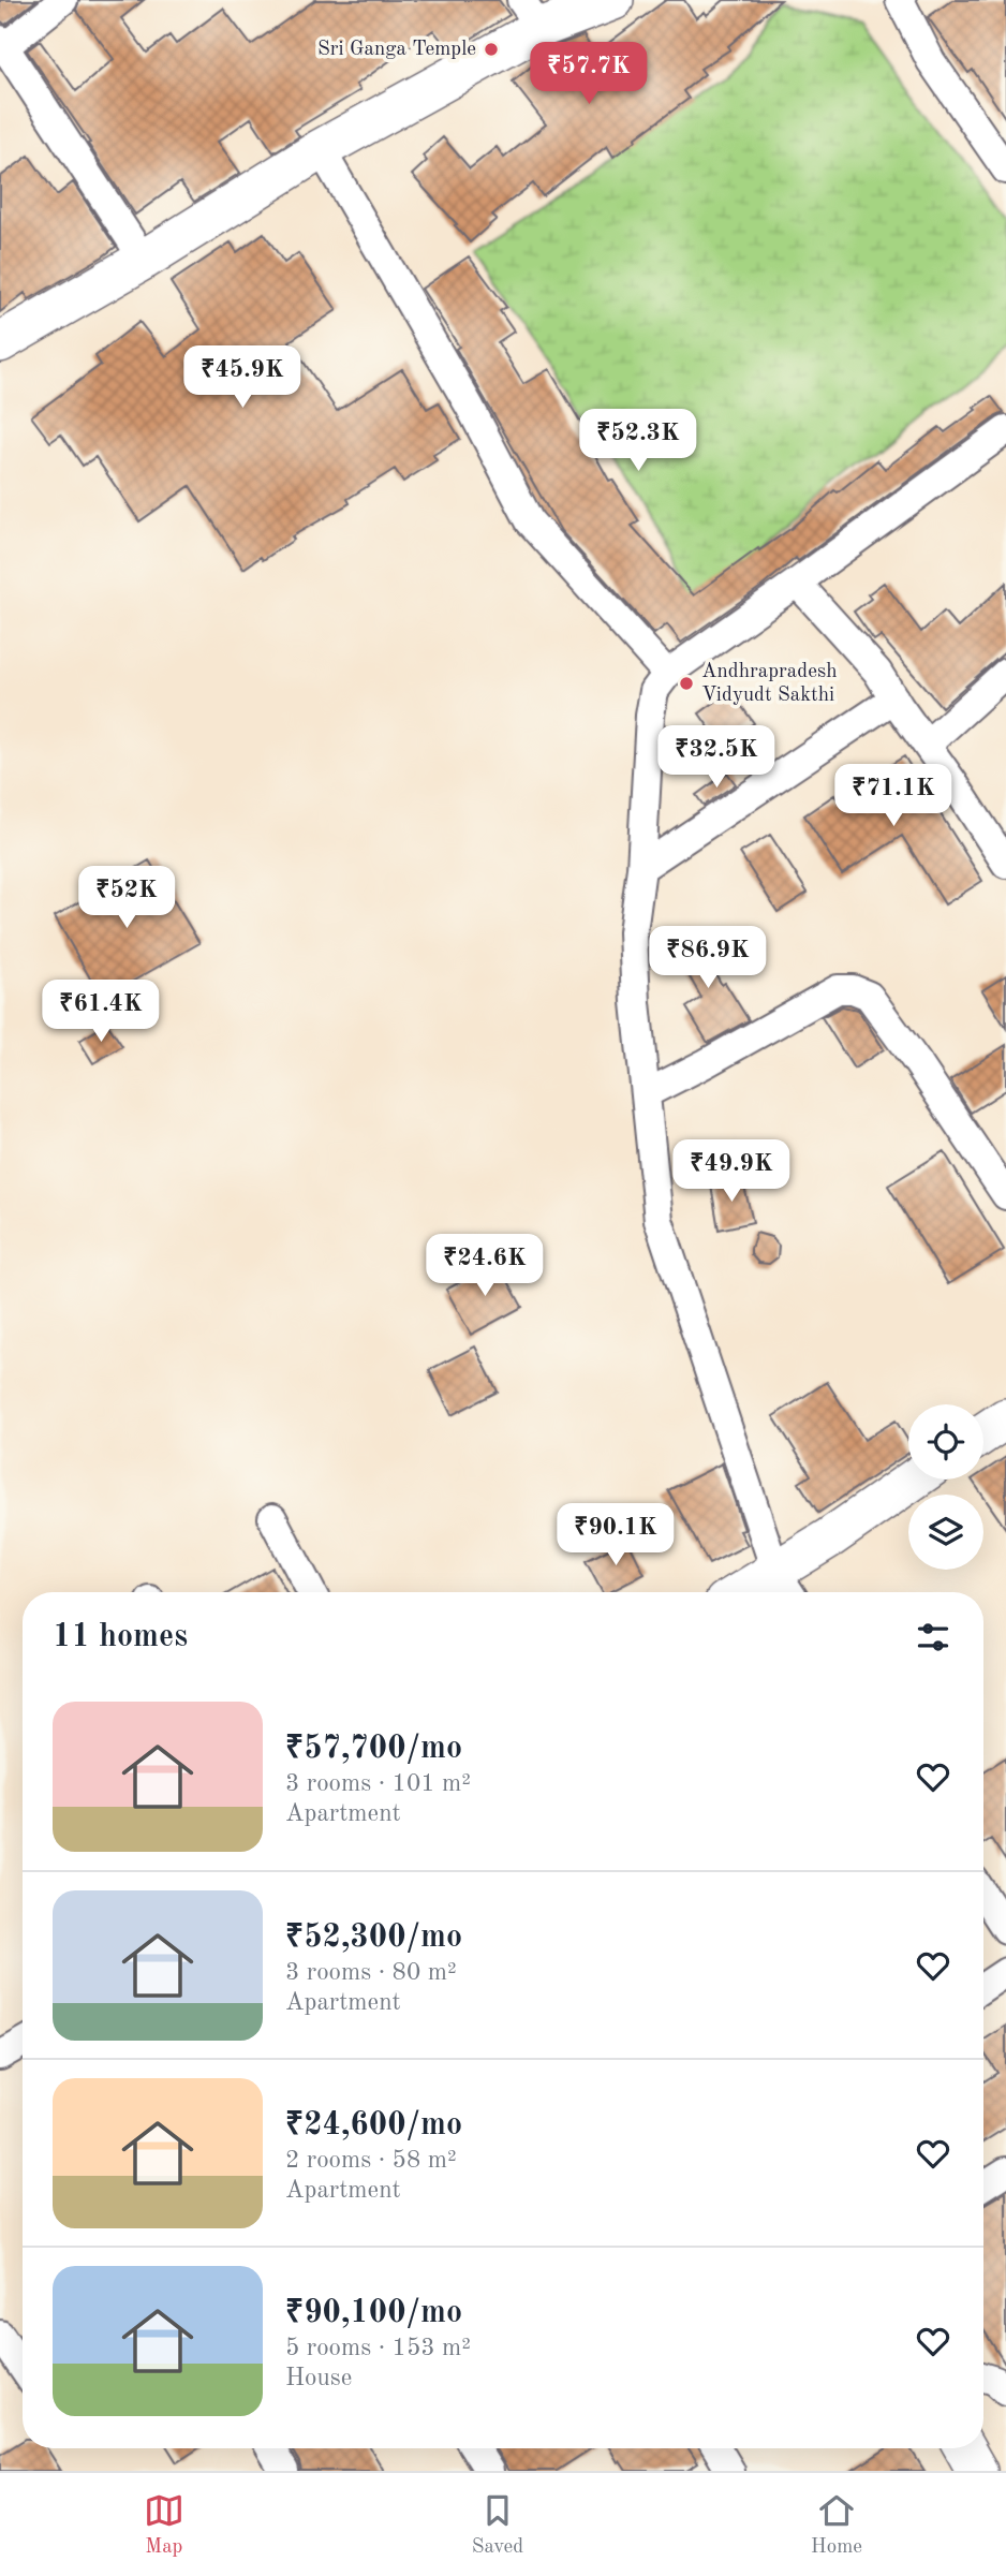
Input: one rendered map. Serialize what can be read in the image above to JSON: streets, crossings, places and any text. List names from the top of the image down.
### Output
{
  "places": ["Sri Ganga Temple", "Andhrapradesh Vidyudt Sakthi"],
  "page": {
    "price": [
      "₹57.7K",
      "₹45.9K",
      "₹52.3K",
      "₹32.5K",
      "₹71.1K",
      "₹52K",
      "₹86.9K",
      "₹61.4K",
      "₹49.9K",
      "₹24.6K",
      "₹90.1K"
    ],
    "heading": "11 homes",
    "list": [
      {
        "name": "₹57,700/mo",
        "note": "3 rooms · 101 m² · Apartment"
      },
      {
        "name": "₹52,300/mo",
        "note": "3 rooms · 80 m² · Apartment"
      },
      {
        "name": "₹24,600/mo",
        "note": "2 rooms · 58 m² · Apartment"
      },
      {
        "name": "₹90,100/mo",
        "note": "5 rooms · 153 m² · House"
      }
    ],
    "tabs": ["Map", "Saved", "Home"]
  }
}
